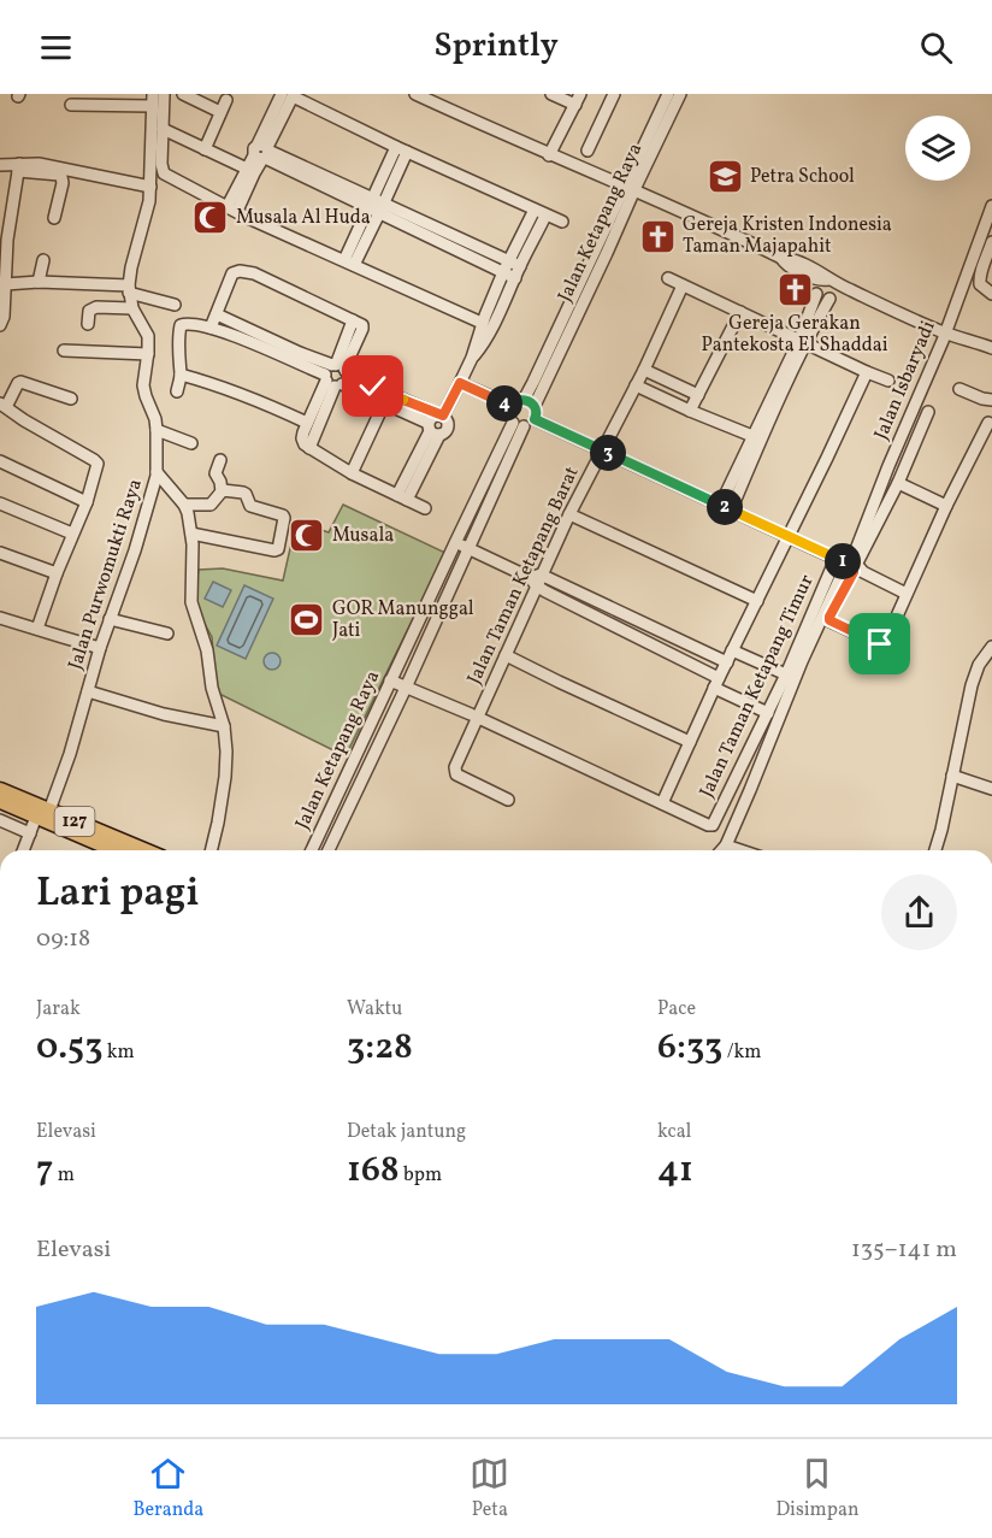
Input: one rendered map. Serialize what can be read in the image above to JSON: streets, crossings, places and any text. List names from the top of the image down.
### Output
{
  "streets": {
    "main road": ["127"],
    "street": [
      "Jalan Ketapang Raya",
      "Jalan Isbaryadi",
      "Jalan Purwomukti Raya",
      "Jalan Taman Ketapang Barat",
      "Jalan Taman Ketapang Timur"
    ]
  },
  "crossings": [
    ["Jalan Isbaryadi", "Jalan Taman Ketapang Timur"],
    ["Jalan Purwomukti Raya", "127"]
  ],
  "places": {
    "school or university": ["Petra School"],
    "mosque": ["Musala Al Huda", "Musala"],
    "church": ["Gereja Kristen Indonesia Taman Majapahit", "Gereja Gerakan Pantekosta El Shaddai"],
    "sports": ["GOR Manunggal Jati"]
  },
  "page": {
    "header": "Sprintly",
    "pins": [
      "4",
      "3",
      "2",
      "1"
    ],
    "heading": ["Lari pagi", "09:18"],
    "stats": [
      ["Jarak", "0.53 km"],
      ["Waktu", "3:28"],
      ["Pace", "6:33 /km"],
      ["Elevasi", "7 m"],
      ["Detak jantung", "168 bpm"],
      ["kcal", "41"]
    ],
    "chart": ["Elevasi", "135–141 m"],
    "tabs": ["Beranda", "Peta", "Disimpan"]
  }
}
